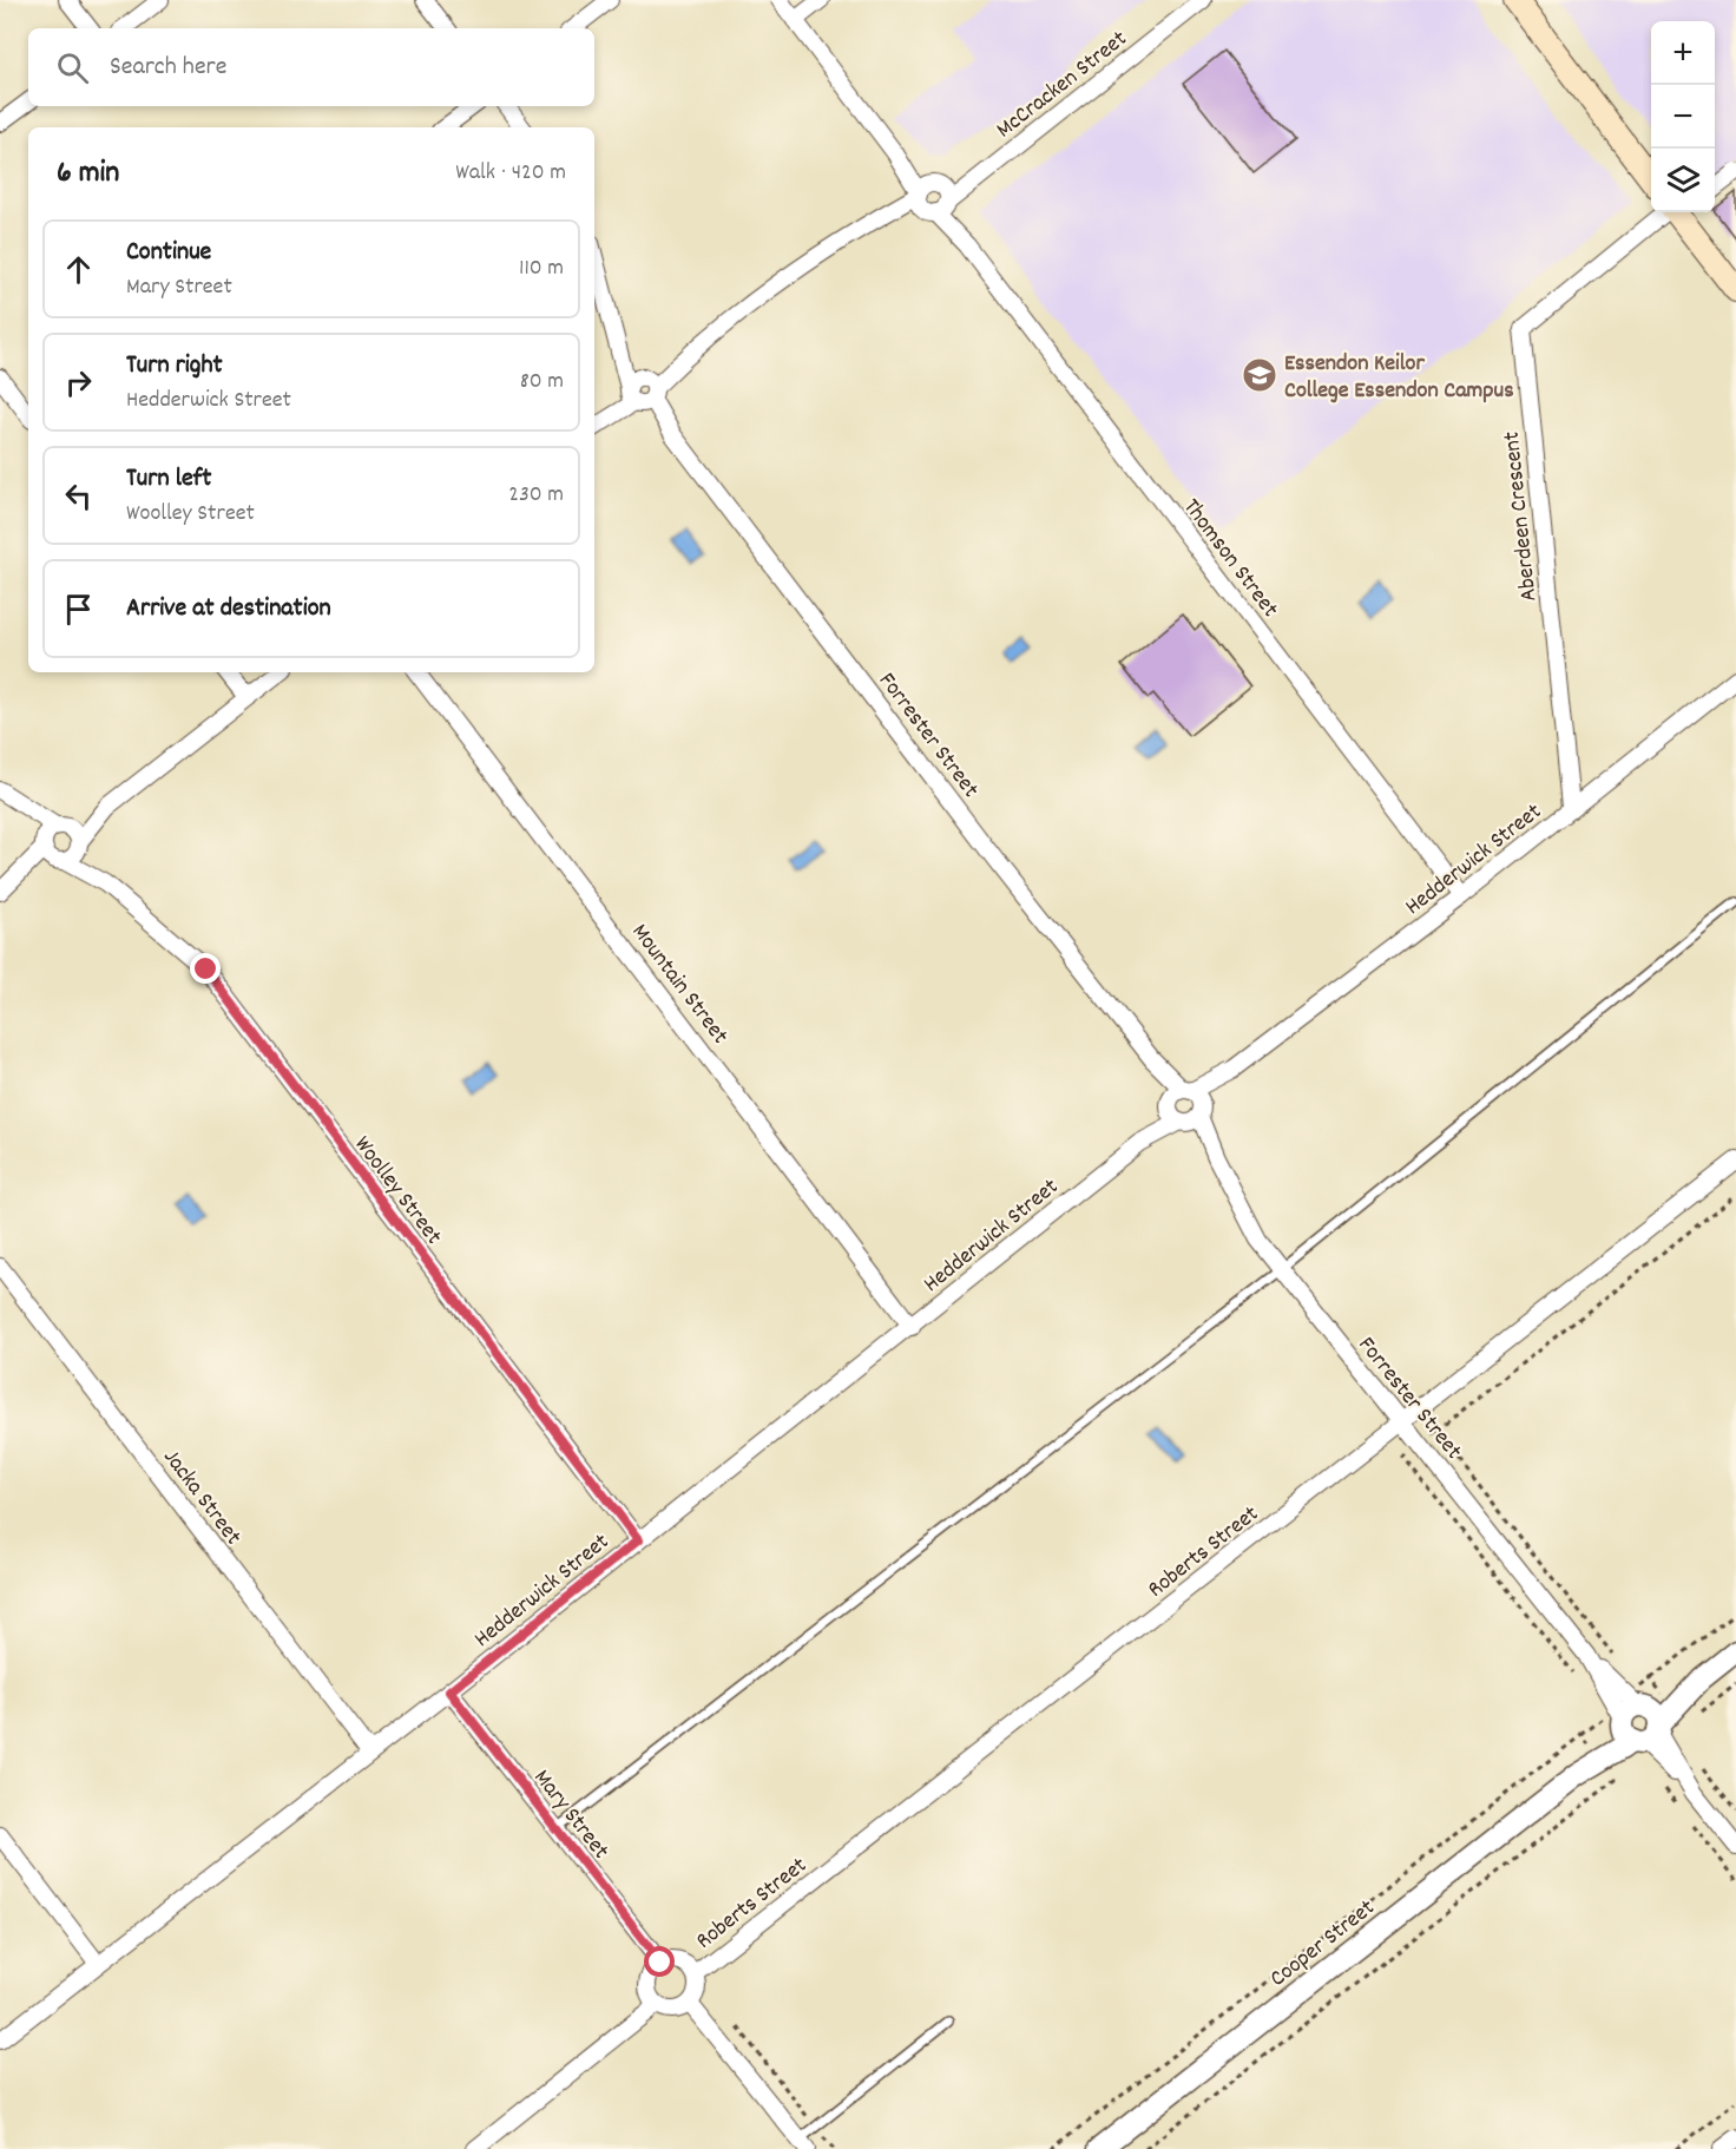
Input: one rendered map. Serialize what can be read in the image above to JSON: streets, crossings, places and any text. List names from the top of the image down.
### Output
{
  "streets": {
    "street": [
      "McCracken Street",
      "Aberdeen Crescent",
      "Thomson Street",
      "Forrester Street",
      "Hedderwick Street",
      "Mountain Street",
      "Woolley Street",
      "Jacka Street",
      "Roberts Street",
      "Mary Street",
      "Cooper Street"
    ]
  },
  "crossings": [
    ["McCracken Street", "Thomson Street"],
    ["McCracken Street", "Forrester Street"],
    ["Aberdeen Crescent", "Hedderwick Street"],
    ["Thomson Street", "Hedderwick Street"],
    ["Forrester Street", "Hedderwick Street"],
    ["Forrester Street", "Roberts Street"],
    ["Forrester Street", "Cooper Street"],
    ["Hedderwick Street", "Mountain Street"],
    ["Hedderwick Street", "Woolley Street"],
    ["Hedderwick Street", "Jacka Street"],
    ["Hedderwick Street", "Mary Street"],
    ["Roberts Street", "Mary Street"]
  ],
  "places": {
    "school or university": ["Essendon Keilor College Essendon Campus"]
  },
  "page": {
    "map_buttons": ["+", "−"],
    "search": "Search here",
    "heading": ["6 min", "Walk · 420 m"],
    "list": [
      ["Continue", "Mary Street", "110 m"],
      ["Turn right", "Hedderwick Street", "80 m"],
      ["Turn left", "Woolley Street", "230 m"],
      "Arrive at destination"
    ]
  }
}
